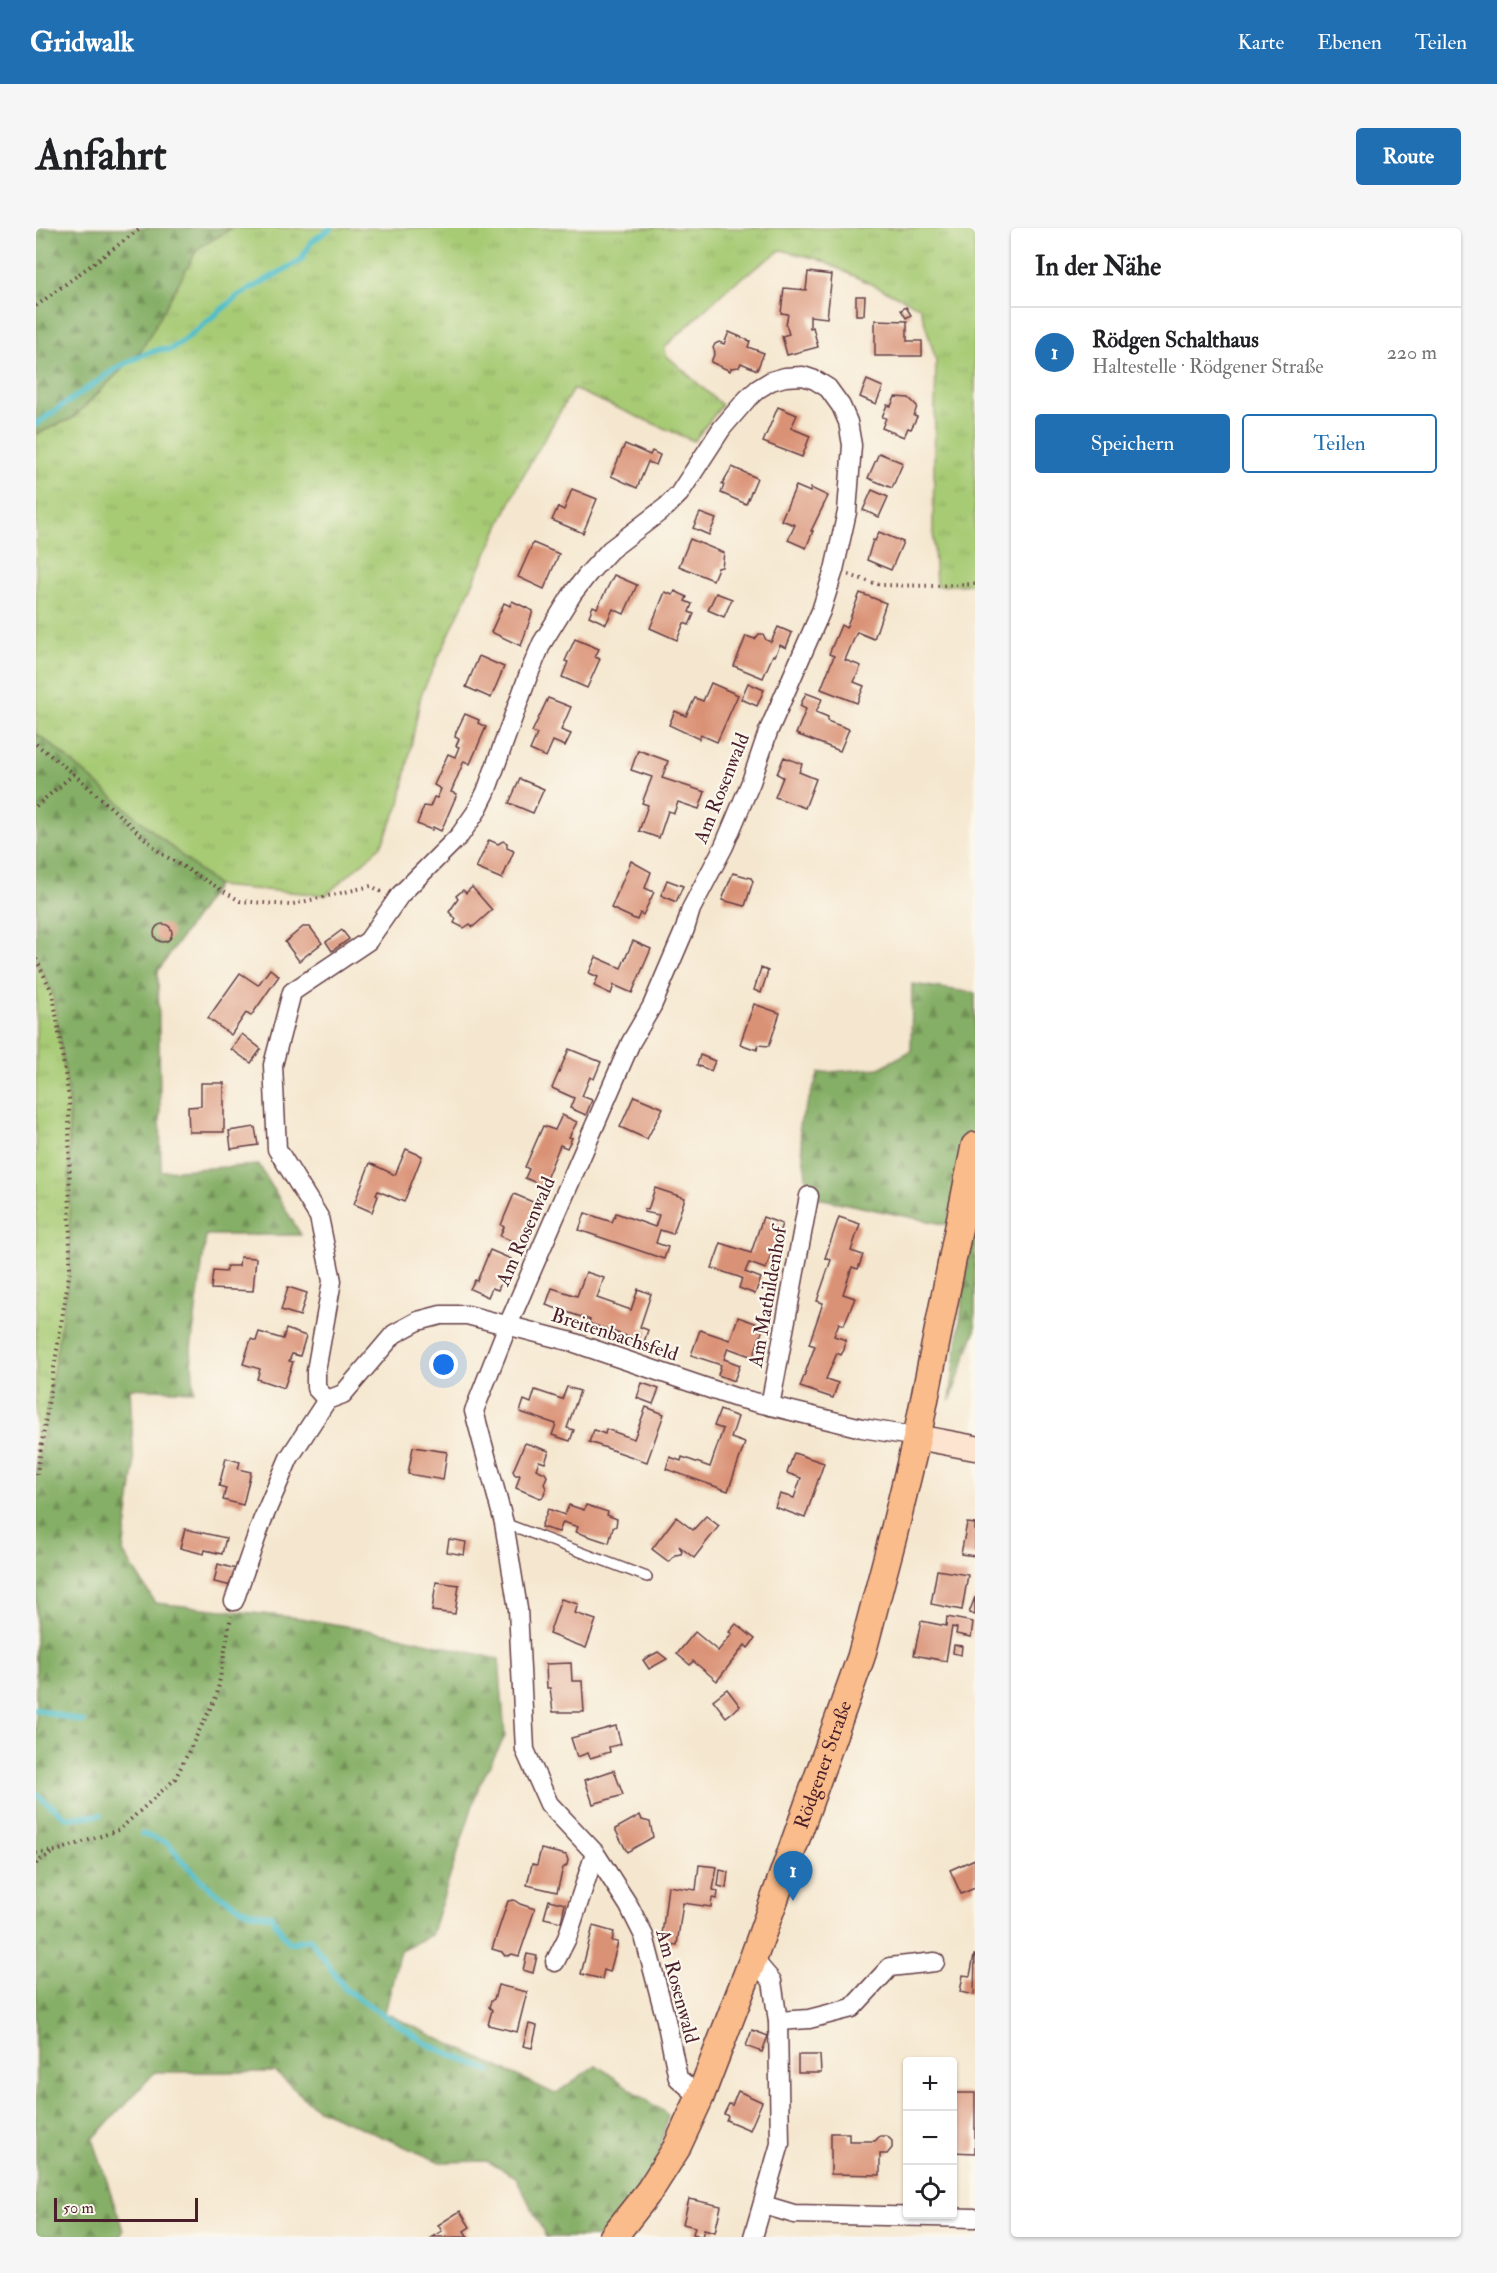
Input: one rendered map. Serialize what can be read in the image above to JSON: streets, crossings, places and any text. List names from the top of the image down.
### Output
{
  "streets": {
    "main road": ["Rödgener Straße"],
    "street": ["Am Rosenwald", "Am Mathildenhof", "Breitenbachsfeld"]
  },
  "crossings": [
    ["Am Rosenwald", "Breitenbachsfeld"],
    ["Am Rosenwald", "Rödgener Straße"],
    ["Am Mathildenhof", "Breitenbachsfeld"],
    ["Breitenbachsfeld", "Rödgener Straße"]
  ],
  "scale_bar": "50 m",
  "page": {
    "header": "Gridwalk",
    "nav": ["Karte", "Ebenen", "Teilen"],
    "buttons": [
      "Route",
      ["Speichern", "Teilen"]
    ],
    "title": "Anfahrt",
    "heading": "In der Nähe",
    "list": [
      {
        "mark": "1",
        "name": "Rödgen Schalthaus",
        "note": "Haltestelle · Rödgener Straße",
        "value": "220 m"
      }
    ],
    "pins": "1",
    "map_buttons": ["+", "−"],
    "scale": "50 m"
  }
}
